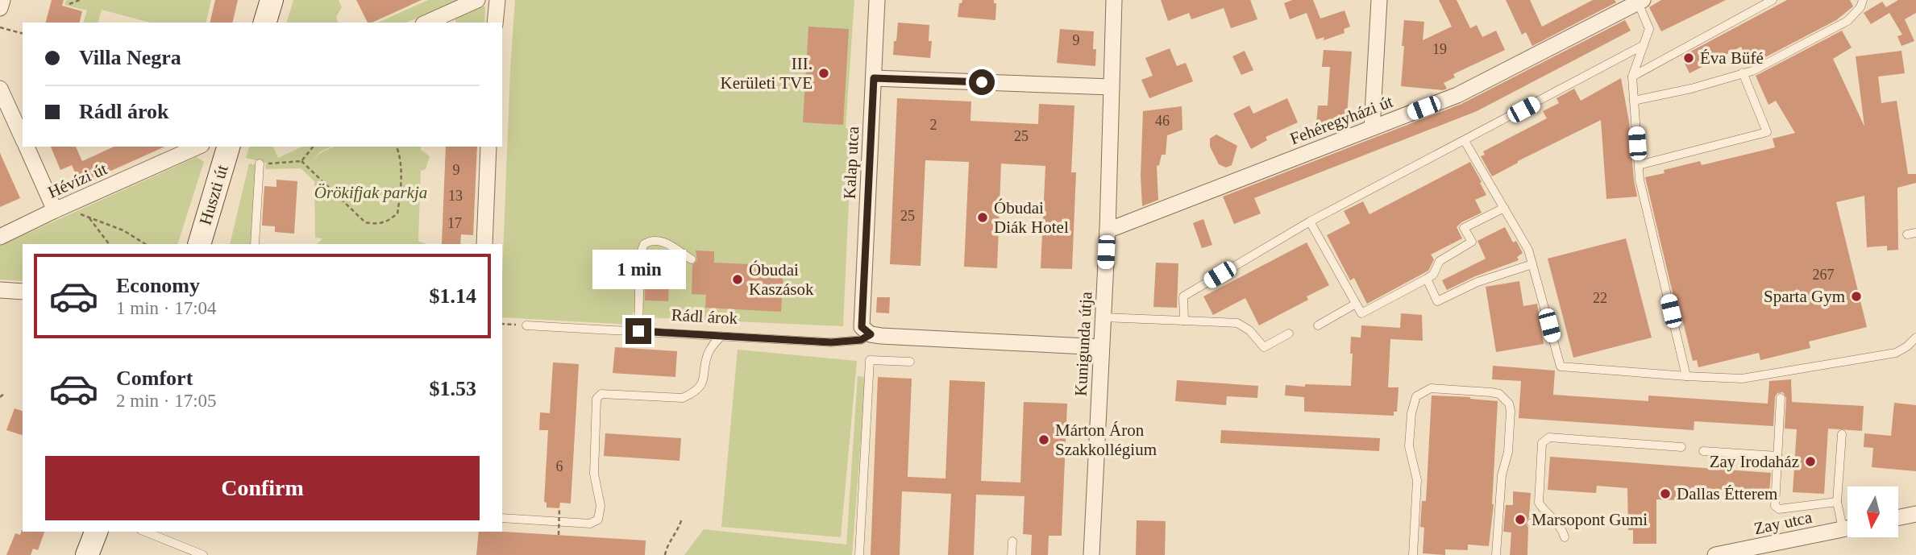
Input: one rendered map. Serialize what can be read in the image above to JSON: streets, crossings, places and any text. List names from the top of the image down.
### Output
{
  "streets": {
    "street": [
      "Fehéregyházi út",
      "Kalap utca",
      "Hévízi út",
      "Huszti út",
      "Rádl árok",
      "Kunigunda útja",
      "Zay utca"
    ]
  },
  "crossings": [
    ["Fehéregyházi út", "Kunigunda útja"],
    ["Kalap utca", "Rádl árok"],
    ["Rádl árok", "Kunigunda útja"]
  ],
  "parks": ["Örökifjak parkja"],
  "places": [
    "Éva Büfé",
    "III. Kerületi TVE",
    "Óbudai Diák Hotel",
    "Óbudai Kaszások",
    "Sparta Gym",
    "Márton Áron Szakkollégium",
    "Zay Irodaház",
    "Dallas Étterem",
    "Marsopont Gumi"
  ],
  "house_numbers": [
    "9",
    "19",
    "46",
    "2",
    "25",
    "9",
    "13",
    "25",
    "17",
    "267",
    "22",
    "6"
  ],
  "north": "bottom",
  "page": {
    "banner": ["Villa Negra", "Rádl árok"],
    "bubble": "1 min",
    "list": [
      {
        "name": "Economy",
        "note": "1 min · 17:04",
        "value": "$1.14"
      },
      {
        "name": "Comfort",
        "note": "2 min · 17:05",
        "value": "$1.53"
      }
    ],
    "buttons": "Confirm"
  }
}
